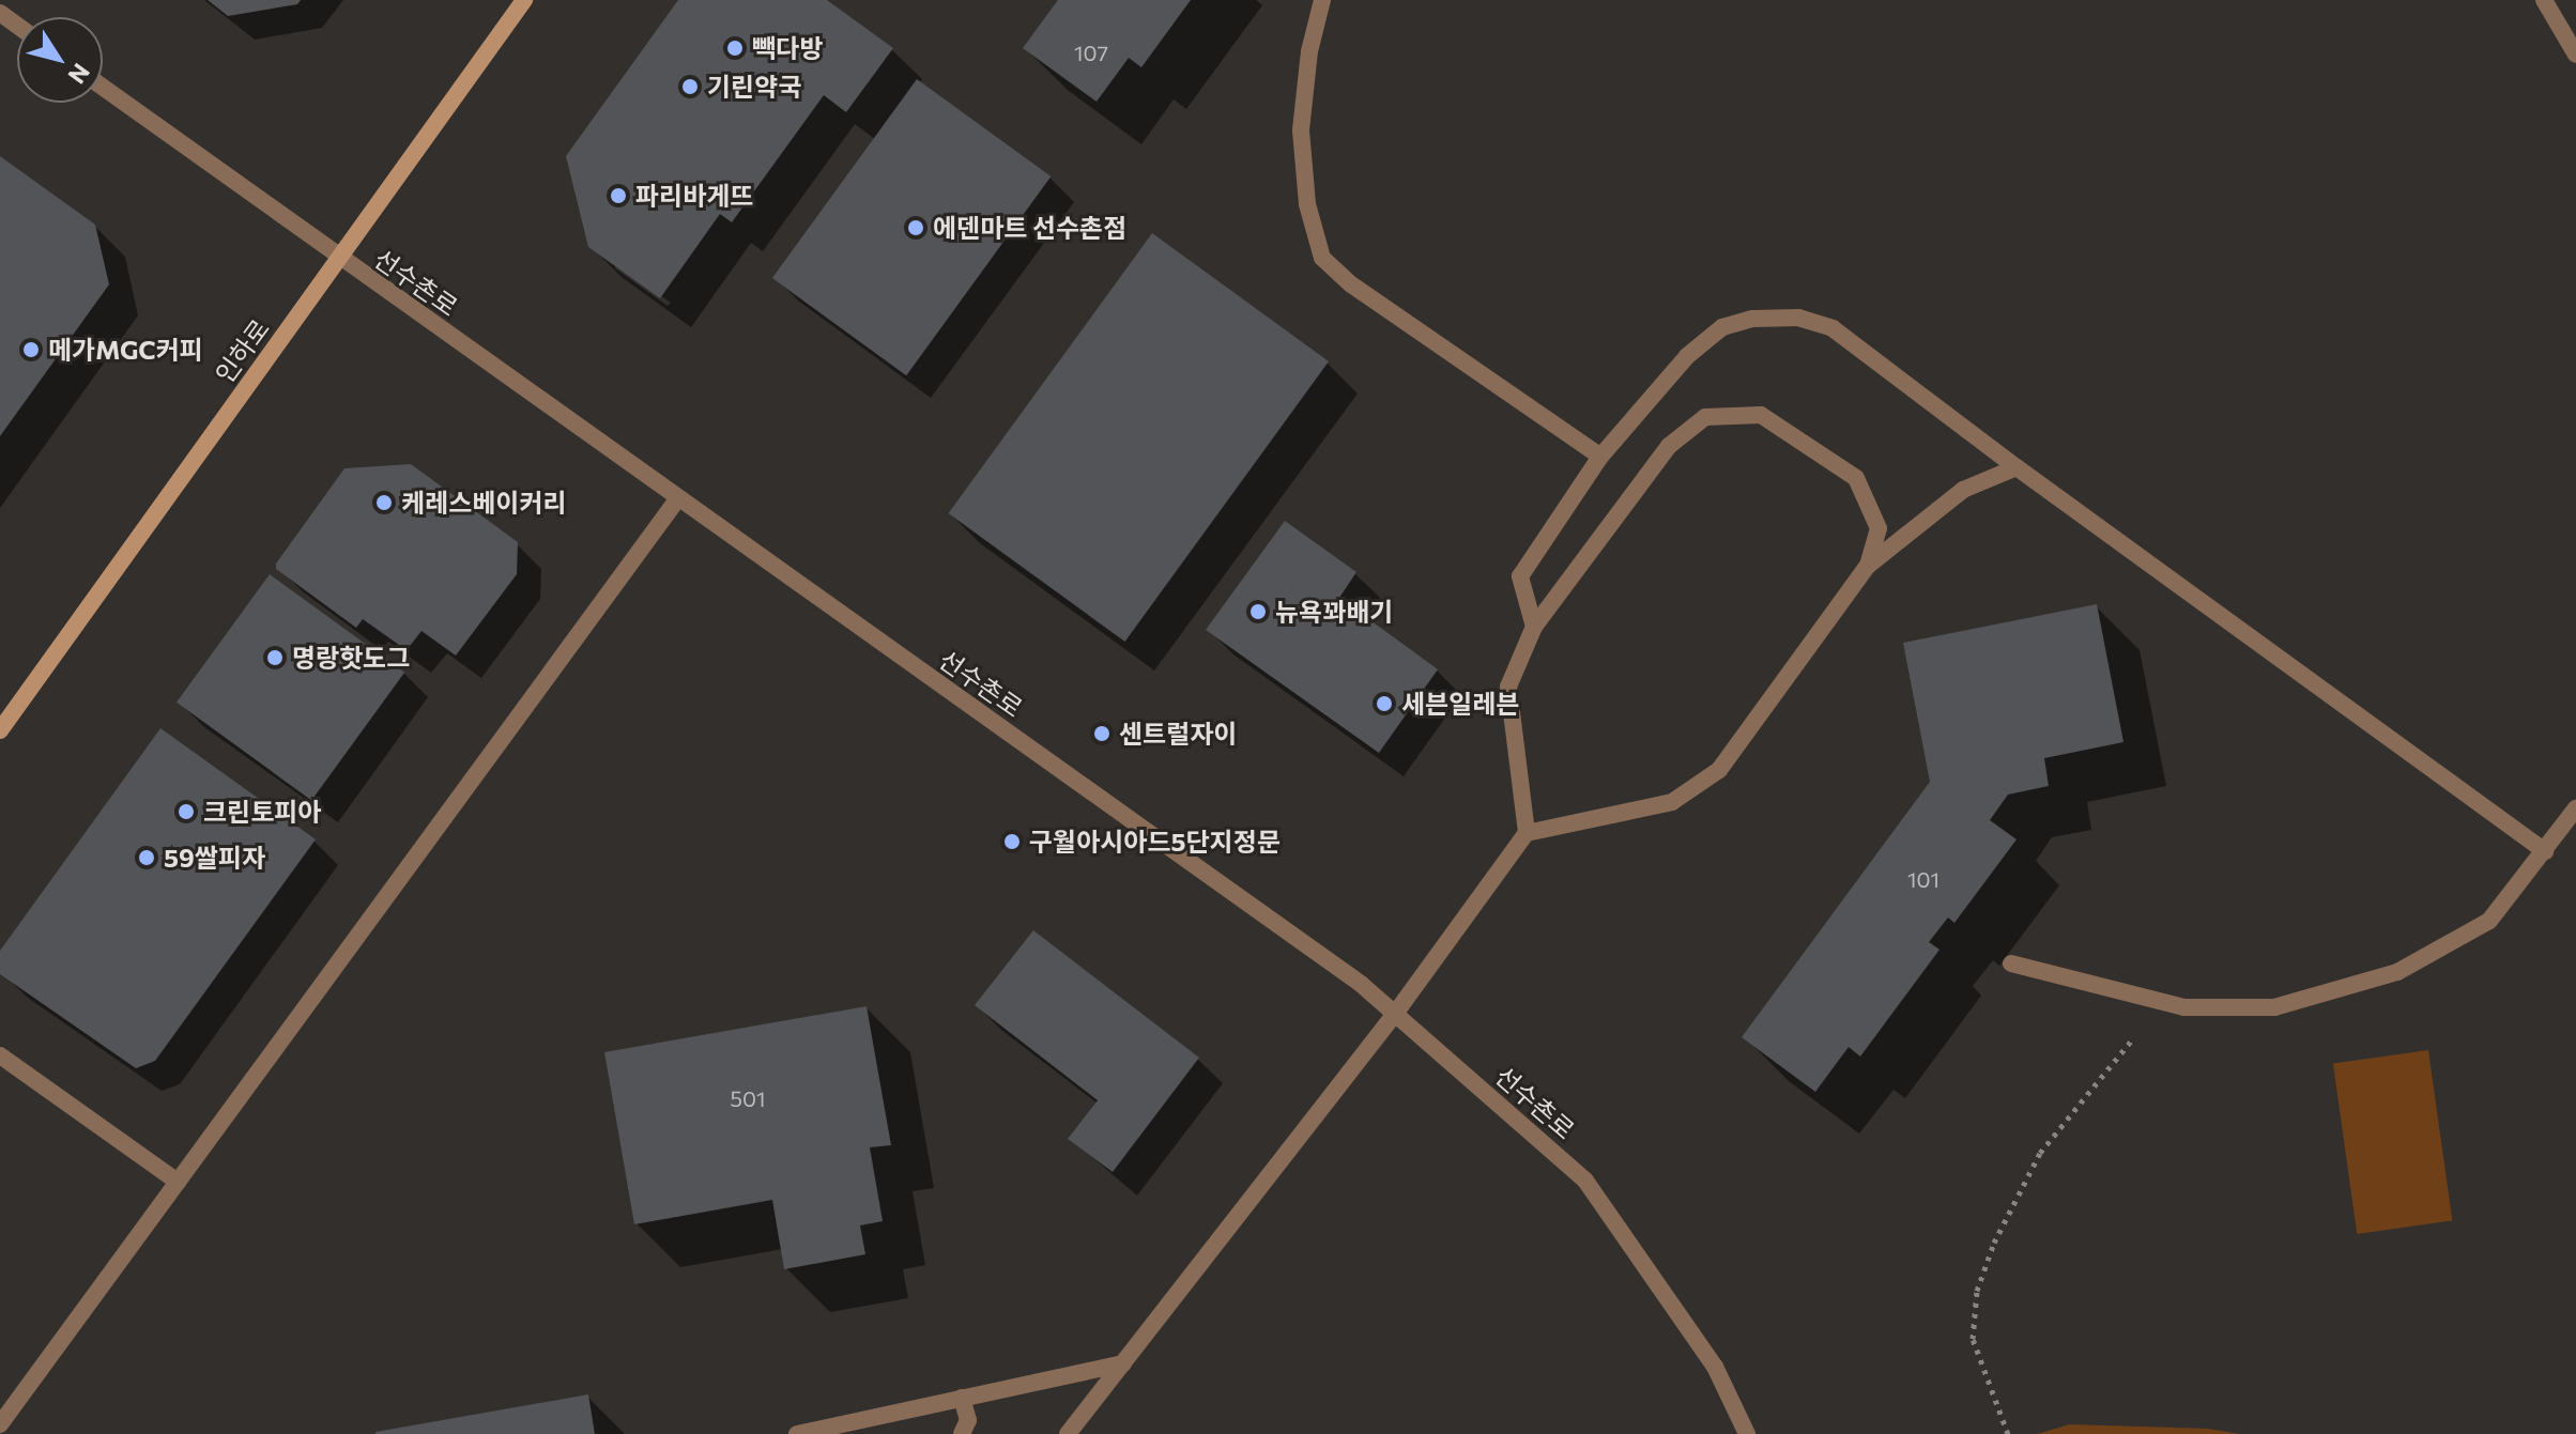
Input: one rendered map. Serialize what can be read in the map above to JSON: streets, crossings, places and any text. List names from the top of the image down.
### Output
{
  "streets": {
    "main road": ["인하로"],
    "street": ["선수촌로"]
  },
  "crossings": [
    ["선수촌로", "인하로"]
  ],
  "places": [
    "빽다방",
    "기린약국",
    "파리바게뜨",
    "에덴마트 선수촌점",
    "메가MGC커피",
    "케레스베이커리",
    "뉴욕꽈배기",
    "명랑핫도그",
    "세븐일레븐",
    "센트럴자이",
    "크린토피아",
    "구월아시아드5단지정문",
    "59쌀피자"
  ],
  "house_numbers": ["107", "101", "501"],
  "north": "bottom right"
}
